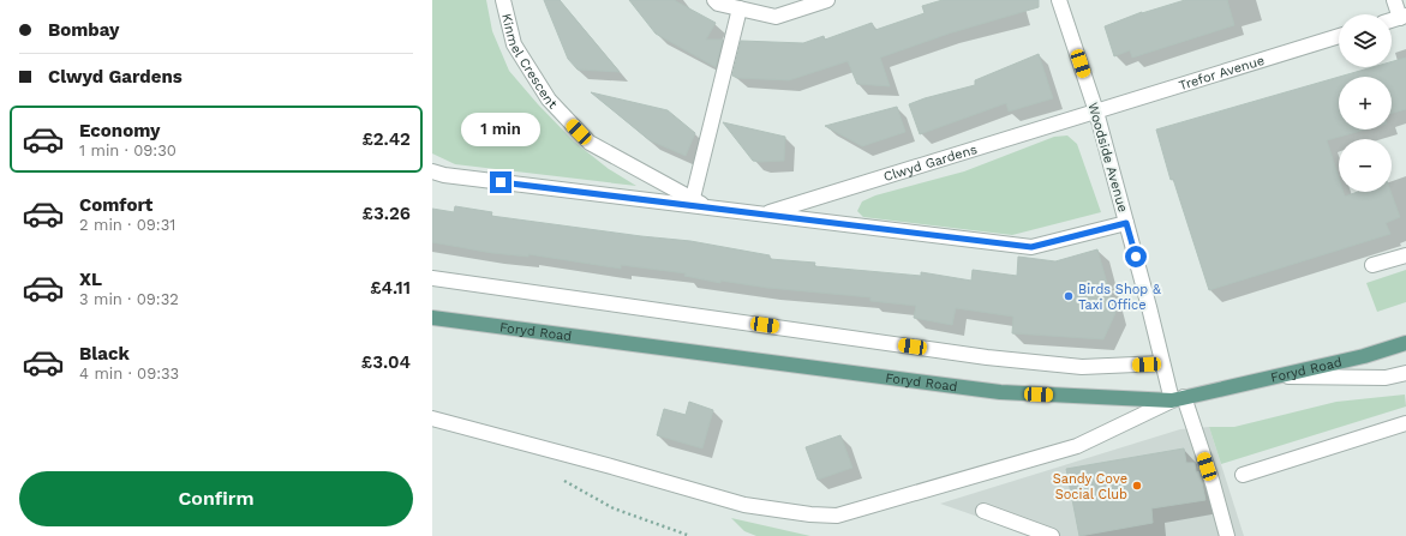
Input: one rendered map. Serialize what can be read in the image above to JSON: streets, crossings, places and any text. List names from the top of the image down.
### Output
{
  "streets": {
    "main road": ["Foryd Road"],
    "street": [
      "Kinmel Crescent",
      "Trefor Avenue",
      "Woodside Avenue",
      "Clwyd Gardens"
    ]
  },
  "crossings": [
    ["Kinmel Crescent", "Clwyd Gardens"],
    ["Trefor Avenue", "Woodside Avenue"],
    ["Trefor Avenue", "Clwyd Gardens"],
    ["Woodside Avenue", "Clwyd Gardens"],
    ["Woodside Avenue", "Foryd Road"]
  ],
  "places": ["Birds Shop & Taxi Office", "Sandy Cove Social Club"],
  "page": {
    "banner": ["Bombay", "Clwyd Gardens"],
    "map_buttons": ["+", "−"],
    "list": [
      {
        "name": "Economy",
        "note": "1 min · 09:30",
        "value": "£2.42"
      },
      {
        "name": "Comfort",
        "note": "2 min · 09:31",
        "value": "£3.26"
      },
      {
        "name": "XL",
        "note": "3 min · 09:32",
        "value": "£4.11"
      },
      {
        "name": "Black",
        "note": "4 min · 09:33",
        "value": "£3.04"
      }
    ],
    "bubble": "1 min",
    "buttons": "Confirm"
  }
}
